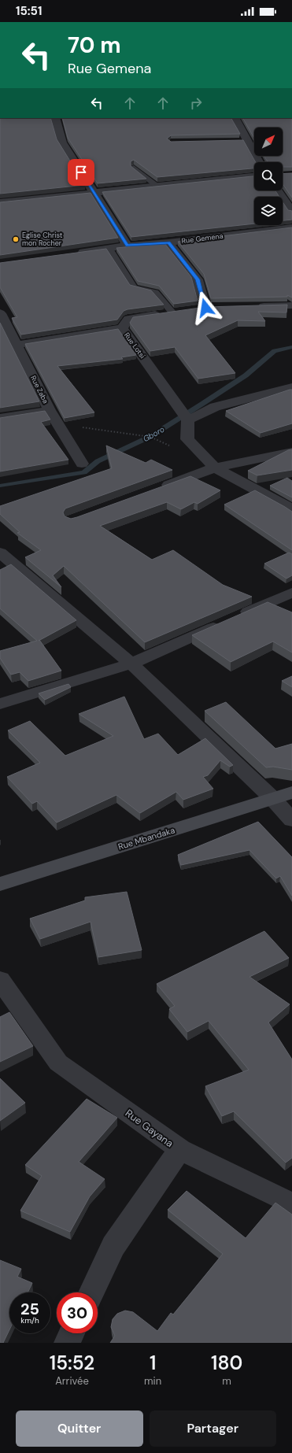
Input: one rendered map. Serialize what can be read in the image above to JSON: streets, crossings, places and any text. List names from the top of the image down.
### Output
{
  "streets": {
    "street": [
      "Rue Gemena",
      "Rue Lotsi",
      "Rue Zaba",
      "Rue Mbandaka",
      "Rue Gayana"
    ]
  },
  "water": ["Gboro"],
  "places": ["Eglise Christ mon Rocher"],
  "north": "top right",
  "page": {
    "status": "15:51",
    "turn": ["70 m", "Rue Gemena"],
    "speed": "25 km/h",
    "limit": "30",
    "eta": [
      "15:52",
      "Arrivée",
      "1",
      "min",
      "180",
      "m"
    ],
    "buttons": ["Quitter", "Partager"]
  }
}
